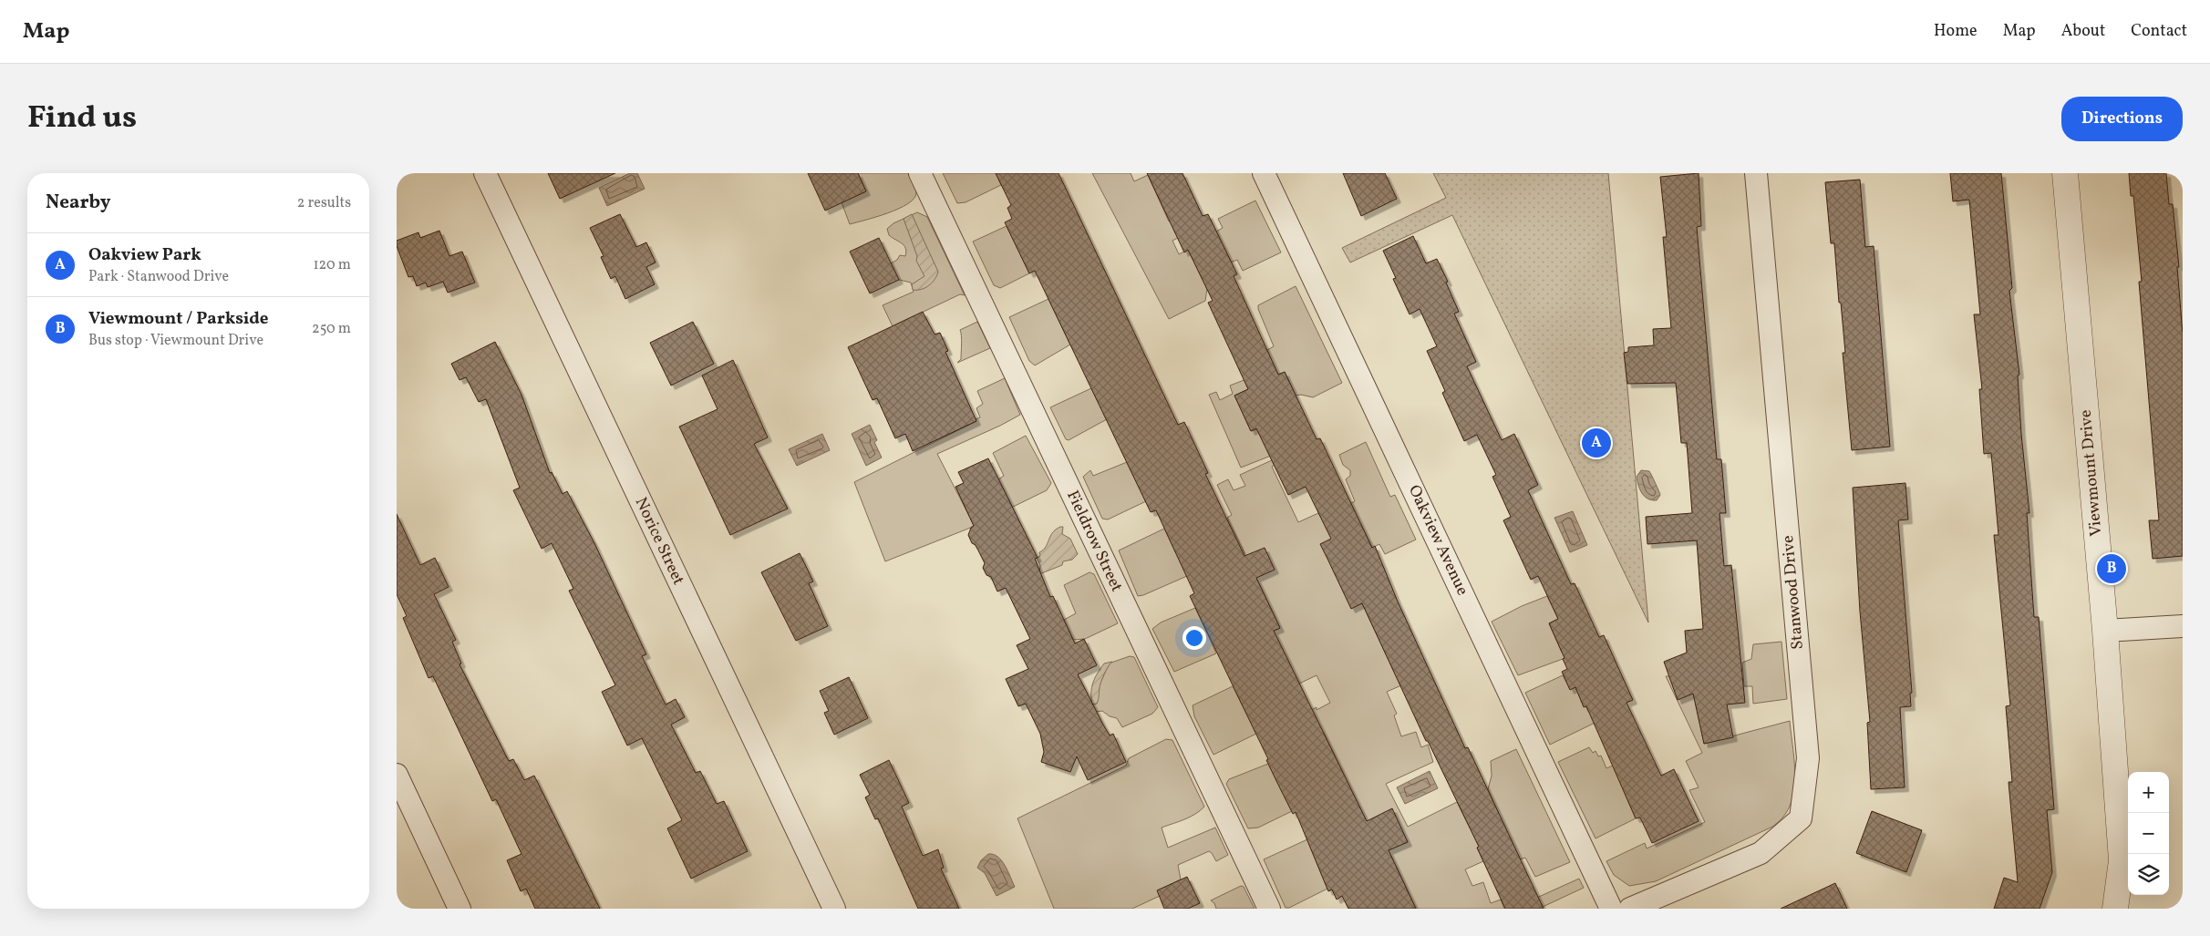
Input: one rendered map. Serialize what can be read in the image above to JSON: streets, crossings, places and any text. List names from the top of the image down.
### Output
{
  "streets": {
    "street": [
      "Viewmount Drive",
      "Oakview Avenue",
      "Norice Street",
      "Fieldrow Street",
      "Stanwood Drive"
    ]
  },
  "page": {
    "header": "Map",
    "nav": [
      "Home",
      "Map",
      "About",
      "Contact"
    ],
    "title": "Find us",
    "buttons": "Directions",
    "heading": ["Nearby", "2 results"],
    "list": [
      {
        "mark": "A",
        "name": "Oakview Park",
        "note": "Park · Stanwood Drive",
        "value": "120 m"
      },
      {
        "mark": "B",
        "name": "Viewmount / Parkside",
        "note": "Bus stop · Viewmount Drive",
        "value": "250 m"
      }
    ],
    "pins": ["A", "B"],
    "map_buttons": ["+", "−"]
  }
}
